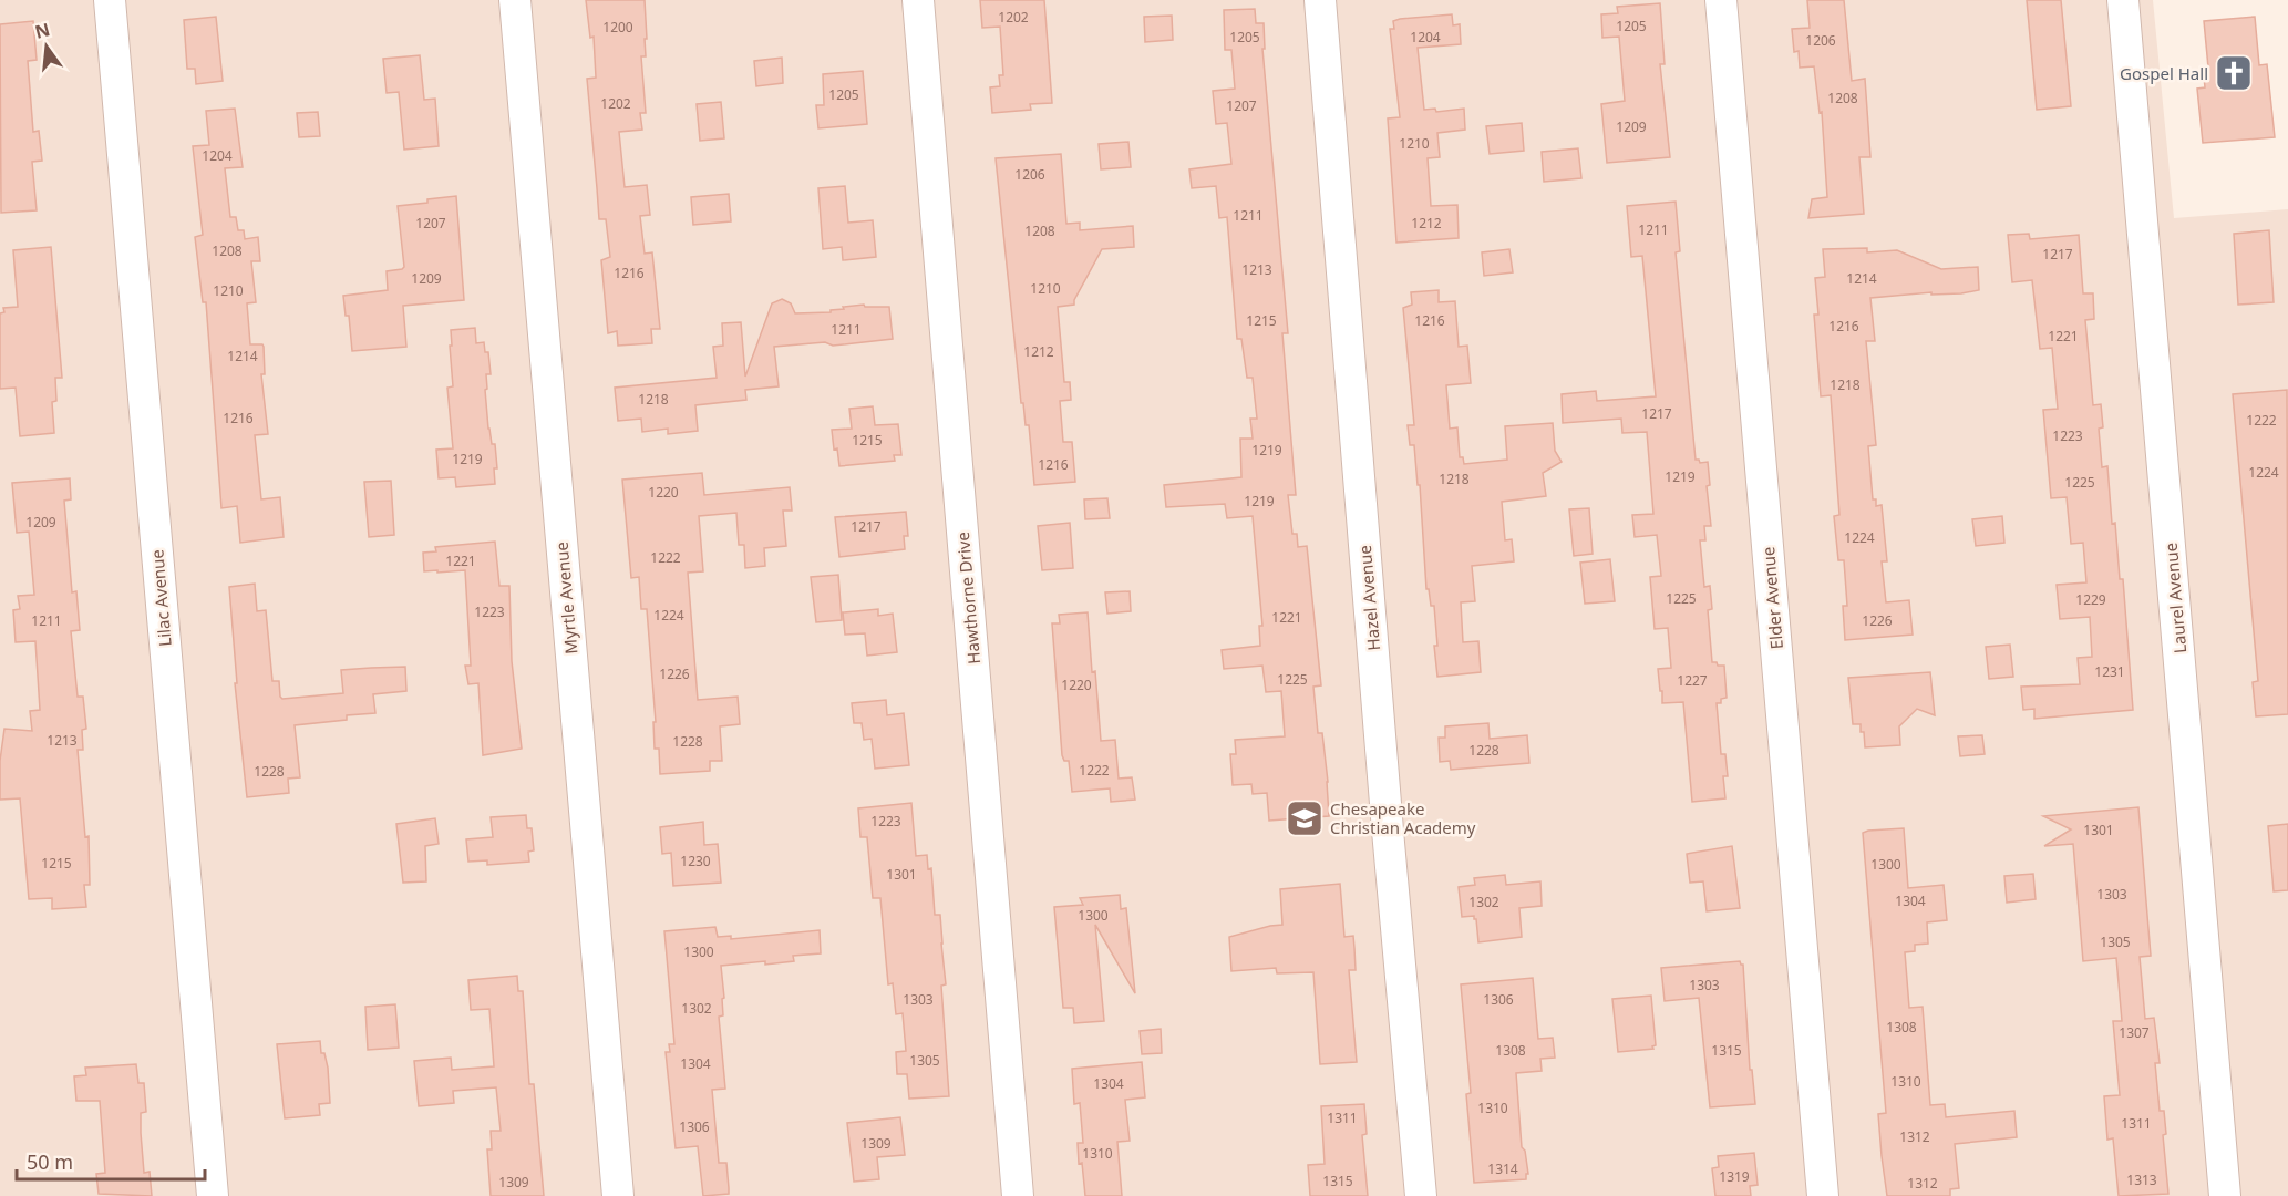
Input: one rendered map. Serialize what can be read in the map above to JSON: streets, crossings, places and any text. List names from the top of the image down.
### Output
{
  "streets": {
    "street": [
      "Lilac Avenue",
      "Myrtle Avenue",
      "Hawthorne Drive",
      "Hazel Avenue",
      "Elder Avenue",
      "Laurel Avenue"
    ]
  },
  "places": {
    "church": ["Gospel Hall"],
    "school or university": ["Chesapeake Christian Academy"]
  },
  "house_numbers": [
    "1202",
    "1205",
    "1200",
    "1205",
    "1204",
    "1206",
    "1205",
    "1208",
    "1202",
    "1207",
    "1209",
    "1210",
    "1204",
    "1206",
    "1211",
    "1207",
    "1212",
    "1211",
    "1208",
    "1208",
    "1217",
    "1213",
    "1216",
    "1209",
    "1214",
    "1210",
    "1210",
    "1215",
    "1216",
    "1216",
    "1211",
    "1221",
    "1212",
    "1214",
    "1218",
    "1218",
    "1217",
    "1216",
    "1222",
    "1223",
    "1215",
    "1219",
    "1219",
    "1216",
    "1224",
    "1219",
    "1218",
    "1225",
    "1220",
    "1219",
    "1209",
    "1217",
    "1224",
    "1222",
    "1221",
    "1225",
    "1229",
    "1223",
    "1224",
    "1221",
    "1211",
    "1226",
    "1231",
    "1226",
    "1225",
    "1227",
    "1220",
    "1213",
    "1228",
    "1228",
    "1222",
    "1228",
    "1223",
    "1301",
    "1230",
    "1215",
    "1300",
    "1301",
    "1303",
    "1304",
    "1302",
    "1300",
    "1305",
    "1300",
    "1303",
    "1303",
    "1306",
    "1302",
    "1308",
    "1307",
    "1308",
    "1315",
    "1305",
    "1304",
    "1310",
    "1304",
    "1310",
    "1311",
    "1311",
    "1306",
    "1312",
    "1309",
    "1310",
    "1314",
    "1319",
    "1313",
    "1315",
    "1309",
    "1312"
  ],
  "scale_bar": "50 m",
  "north": "top"
}
